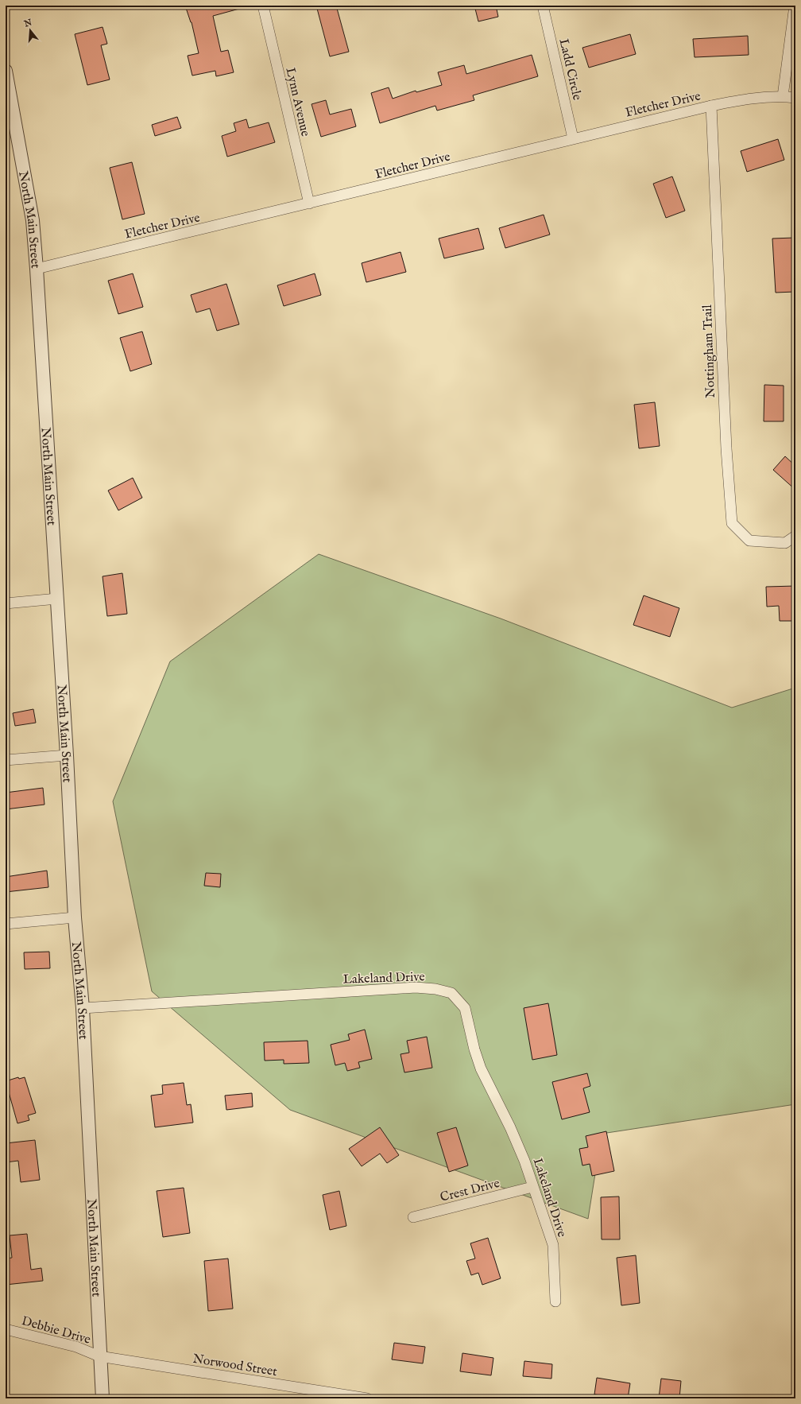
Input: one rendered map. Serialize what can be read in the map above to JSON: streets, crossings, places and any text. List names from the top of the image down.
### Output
{
  "streets": {
    "street": [
      "Ladd Circle",
      "Lynn Avenue",
      "Fletcher Drive",
      "North Main Street",
      "Nottingham Trail",
      "Lakeland Drive",
      "Crest Drive",
      "Debbie Drive",
      "Norwood Street"
    ]
  },
  "crossings": [
    ["Ladd Circle", "Fletcher Drive"],
    ["Lynn Avenue", "Fletcher Drive"],
    ["Fletcher Drive", "North Main Street"],
    ["Fletcher Drive", "Nottingham Trail"],
    ["North Main Street", "Lakeland Drive"],
    ["North Main Street", "Debbie Drive"],
    ["North Main Street", "Norwood Street"],
    ["Lakeland Drive", "Crest Drive"],
    ["Debbie Drive", "Norwood Street"]
  ],
  "north": "top"
}
